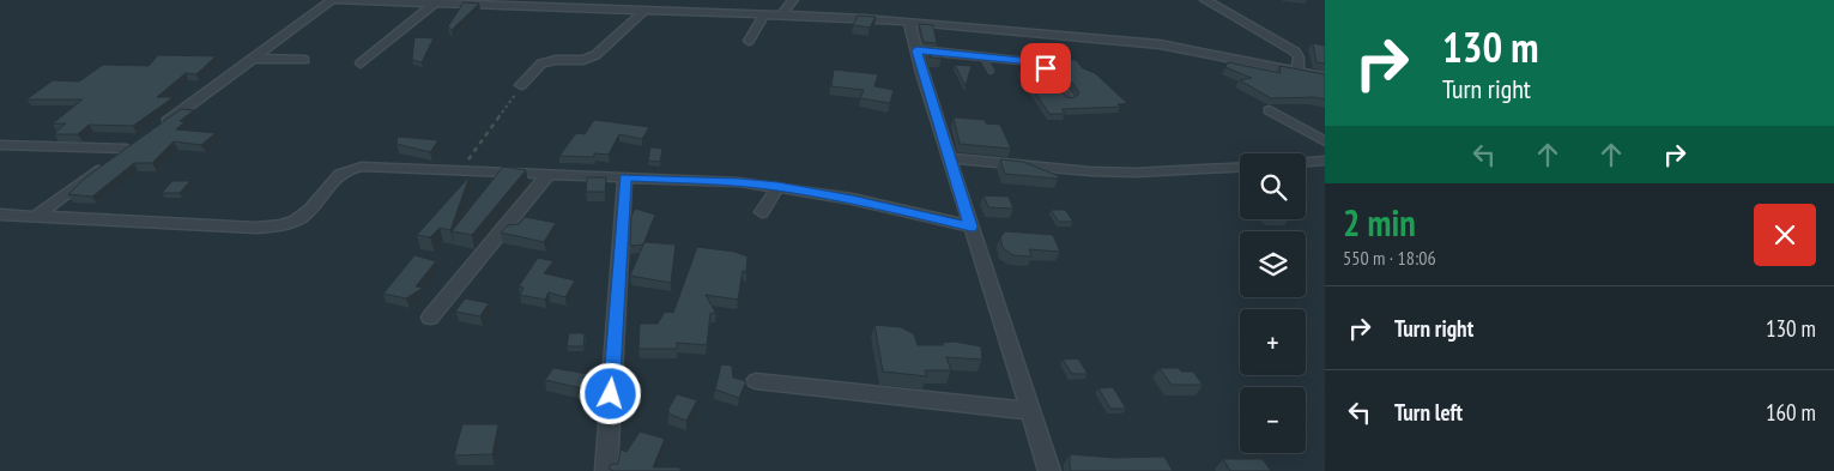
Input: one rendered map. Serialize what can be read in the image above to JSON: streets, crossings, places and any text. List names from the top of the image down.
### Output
{
  "page": {
    "turn": ["130 m", "Turn right"],
    "map_buttons": ["+", "−"],
    "heading": ["2 min", "550 m · 18:06"],
    "list": [
      {
        "name": "Turn right",
        "value": "130 m"
      },
      {
        "name": "Turn left",
        "value": "160 m"
      }
    ]
  }
}
